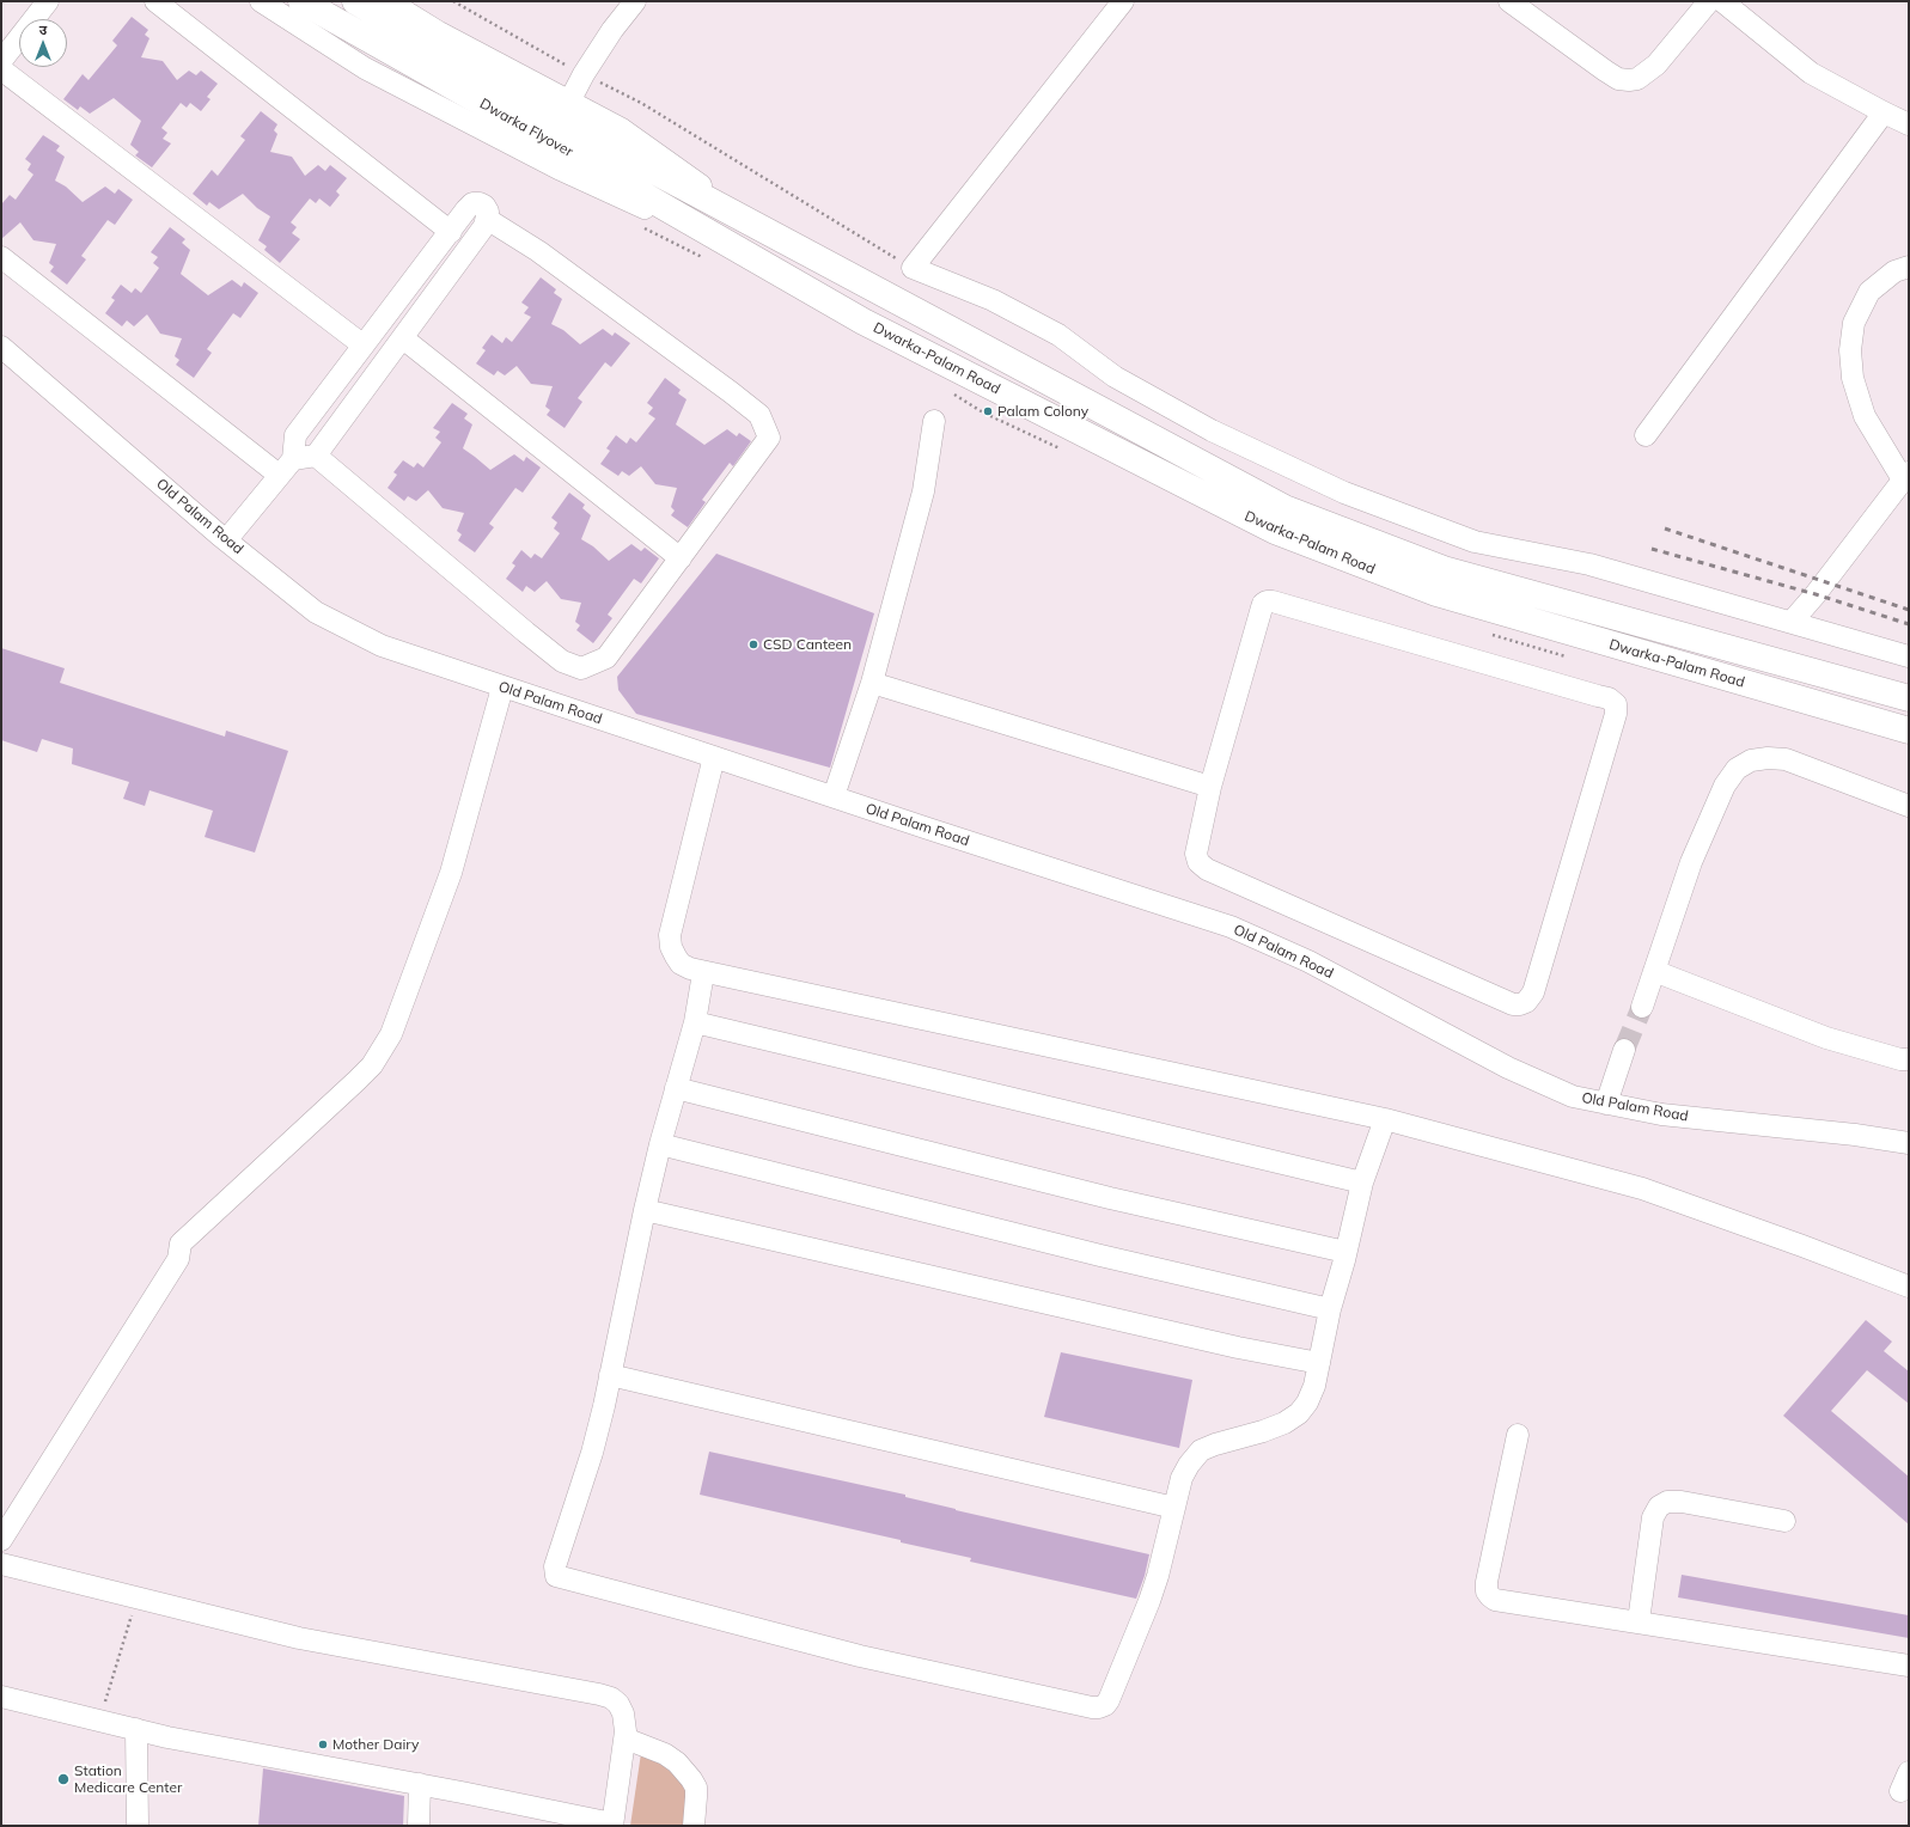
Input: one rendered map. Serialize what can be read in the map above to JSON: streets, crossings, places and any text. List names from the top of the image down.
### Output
{
  "streets": {
    "main road": ["Dwarka Flyover", "Dwarka-Palam Road"],
    "street": ["Old Palam Road"]
  },
  "crossings": [
    ["Dwarka Flyover", "Dwarka-Palam Road"]
  ],
  "places": [
    "Palam Colony",
    "CSD Canteen",
    "Mother Dairy",
    "Station Medicare Center"
  ],
  "north": "top"
}
